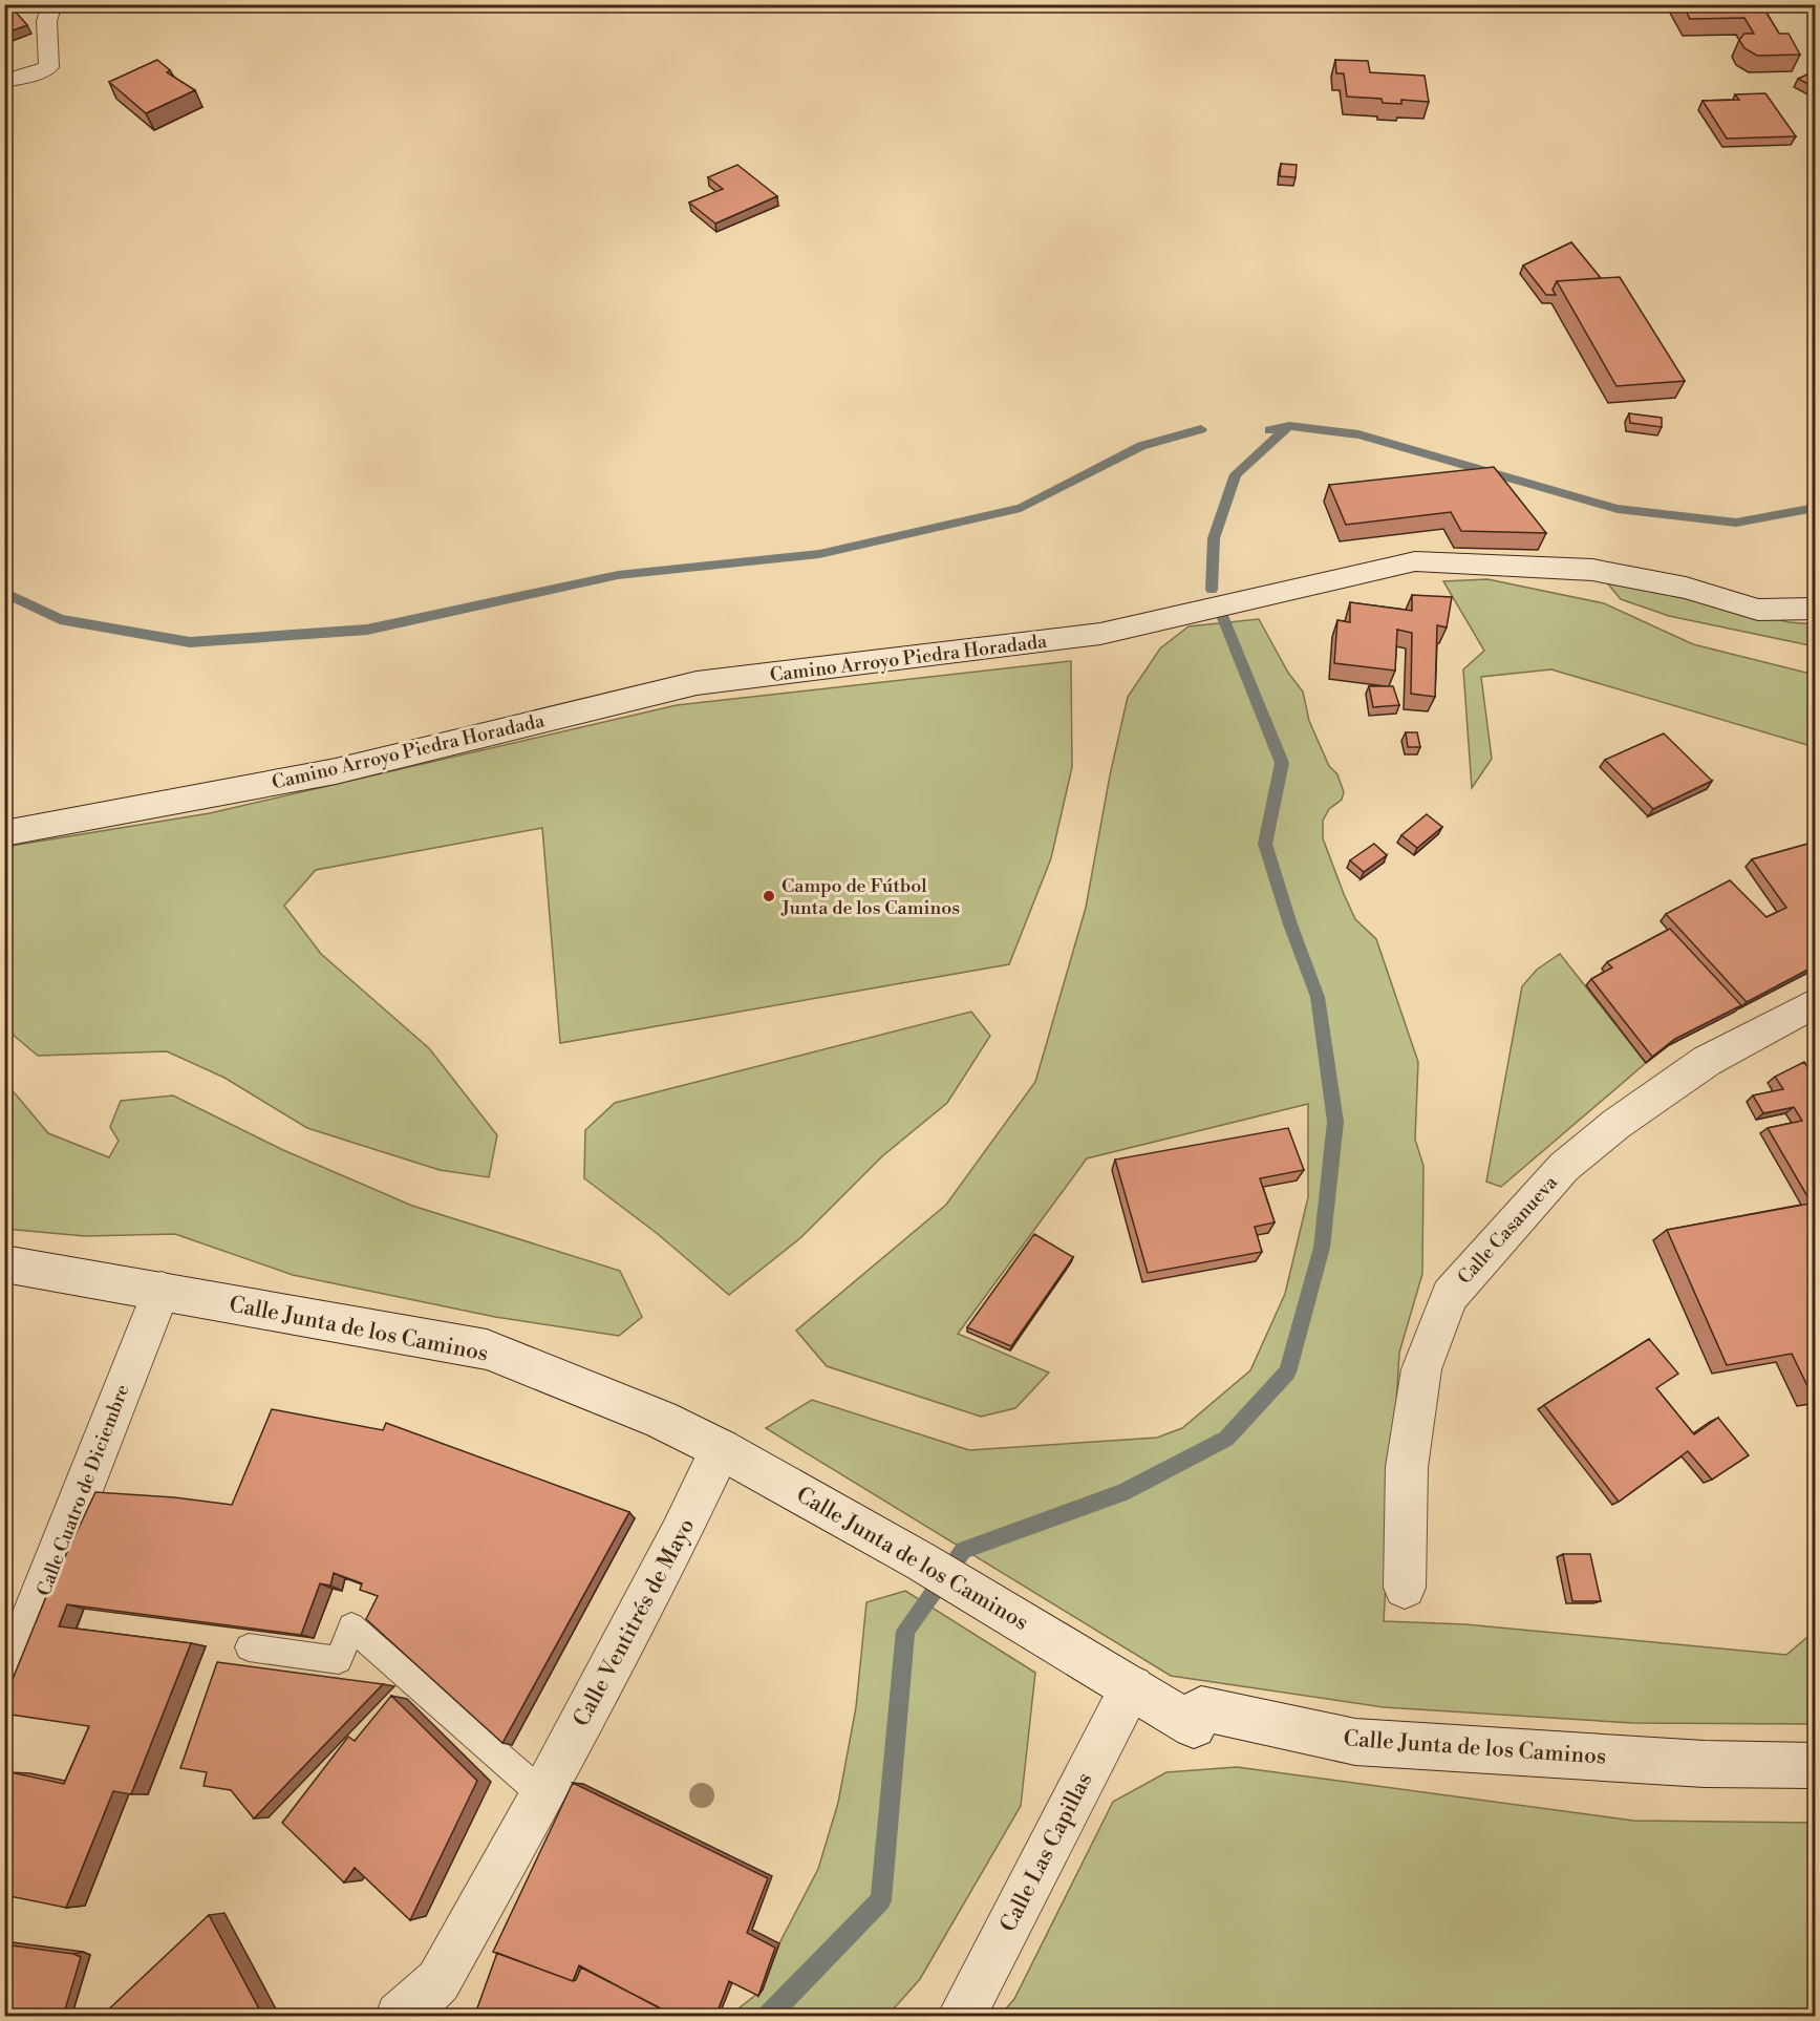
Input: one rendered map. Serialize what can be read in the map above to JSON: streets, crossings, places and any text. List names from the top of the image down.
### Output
{
  "streets": {
    "main road": [
      "Camino Arroyo Piedra Horadada",
      "Calle Casanueva",
      "Calle Junta de los Caminos",
      "Calle Cuatro de Diciembre",
      "Calle Ventitrés de Mayo",
      "Calle Las Capillas"
    ]
  },
  "crossings": [
    ["Calle Junta de los Caminos", "Calle Cuatro de Diciembre"],
    ["Calle Junta de los Caminos", "Calle Ventitrés de Mayo"],
    ["Calle Junta de los Caminos", "Calle Las Capillas"]
  ],
  "places": ["Campo de Fútbol Junta de los Caminos"]
}
